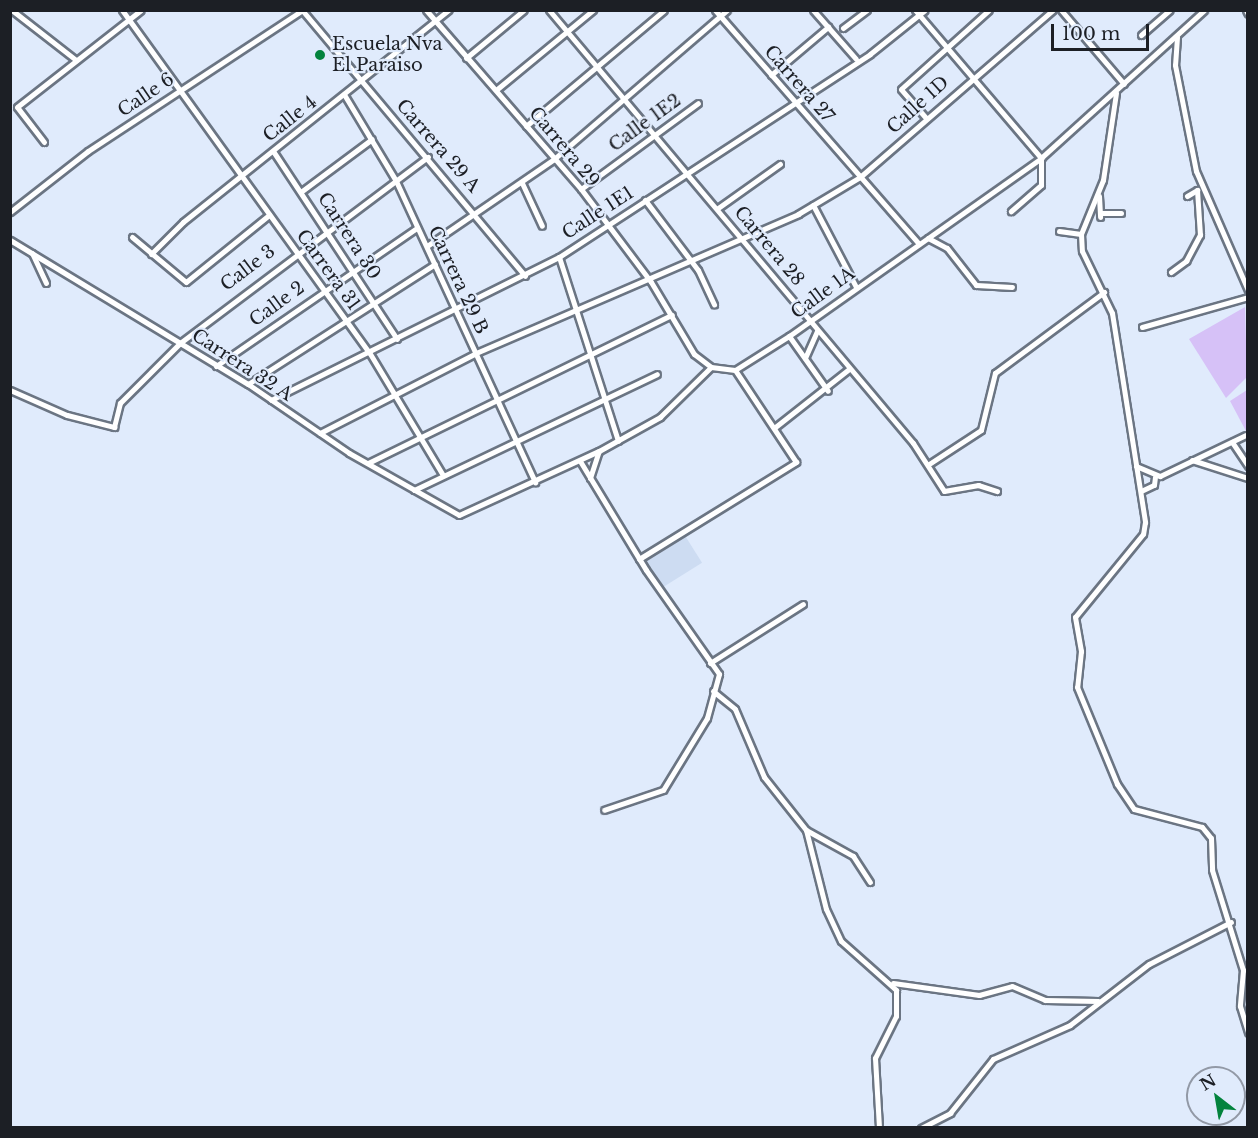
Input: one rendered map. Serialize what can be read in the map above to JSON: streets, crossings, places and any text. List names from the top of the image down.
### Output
{
  "streets": {
    "street": [
      "Carrera 27",
      "Calle 6",
      "Calle 1D",
      "Calle 4",
      "Calle 1E2",
      "Carrera 29 A",
      "Carrera 29",
      "Calle 1E1",
      "Carrera 30",
      "Carrera 28",
      "Calle 3",
      "Carrera 31",
      "Carrera 29 B",
      "Calle 1A",
      "Calle 2",
      "Carrera 32 A"
    ]
  },
  "crossings": [
    ["Carrera 27", "Calle 1D"],
    ["Carrera 27", "Calle 1E1"],
    ["Carrera 27", "Calle 1A"],
    ["Calle 6", "Carrera 29 A"],
    ["Calle 6", "Carrera 31"],
    ["Calle 1D", "Carrera 29"],
    ["Calle 1D", "Carrera 28"],
    ["Calle 1D", "Carrera 31"],
    ["Calle 1D", "Carrera 29 B"],
    ["Calle 1D", "Carrera 32 A"],
    ["Calle 4", "Carrera 29 A"],
    ["Calle 4", "Carrera 29"],
    ["Calle 4", "Carrera 30"],
    ["Calle 4", "Carrera 31"],
    ["Calle 4", "Carrera 29 B"],
    ["Calle 1E2", "Carrera 29"],
    ["Calle 1E2", "Carrera 28"],
    ["Carrera 29 A", "Calle 1E1"],
    ["Carrera 29 A", "Calle 3"],
    ["Carrera 29", "Calle 1E1"],
    ["Calle 1E1", "Carrera 30"],
    ["Calle 1E1", "Carrera 28"],
    ["Calle 1E1", "Carrera 31"],
    ["Calle 1E1", "Carrera 29 B"],
    ["Calle 1E1", "Carrera 32 A"],
    ["Carrera 30", "Calle 3"],
    ["Carrera 30", "Calle 2"],
    ["Carrera 28", "Calle 1A"],
    ["Calle 3", "Carrera 31"],
    ["Calle 3", "Carrera 29 B"],
    ["Calle 3", "Carrera 32 A"],
    ["Carrera 31", "Calle 2"],
    ["Carrera 29 B", "Calle 2"],
    ["Carrera 29 B", "Carrera 32 A"],
    ["Calle 2", "Carrera 32 A"]
  ],
  "places": ["Escuela Nva El Paraiso"],
  "scale_bar": "100 m",
  "north": "top left"
}
